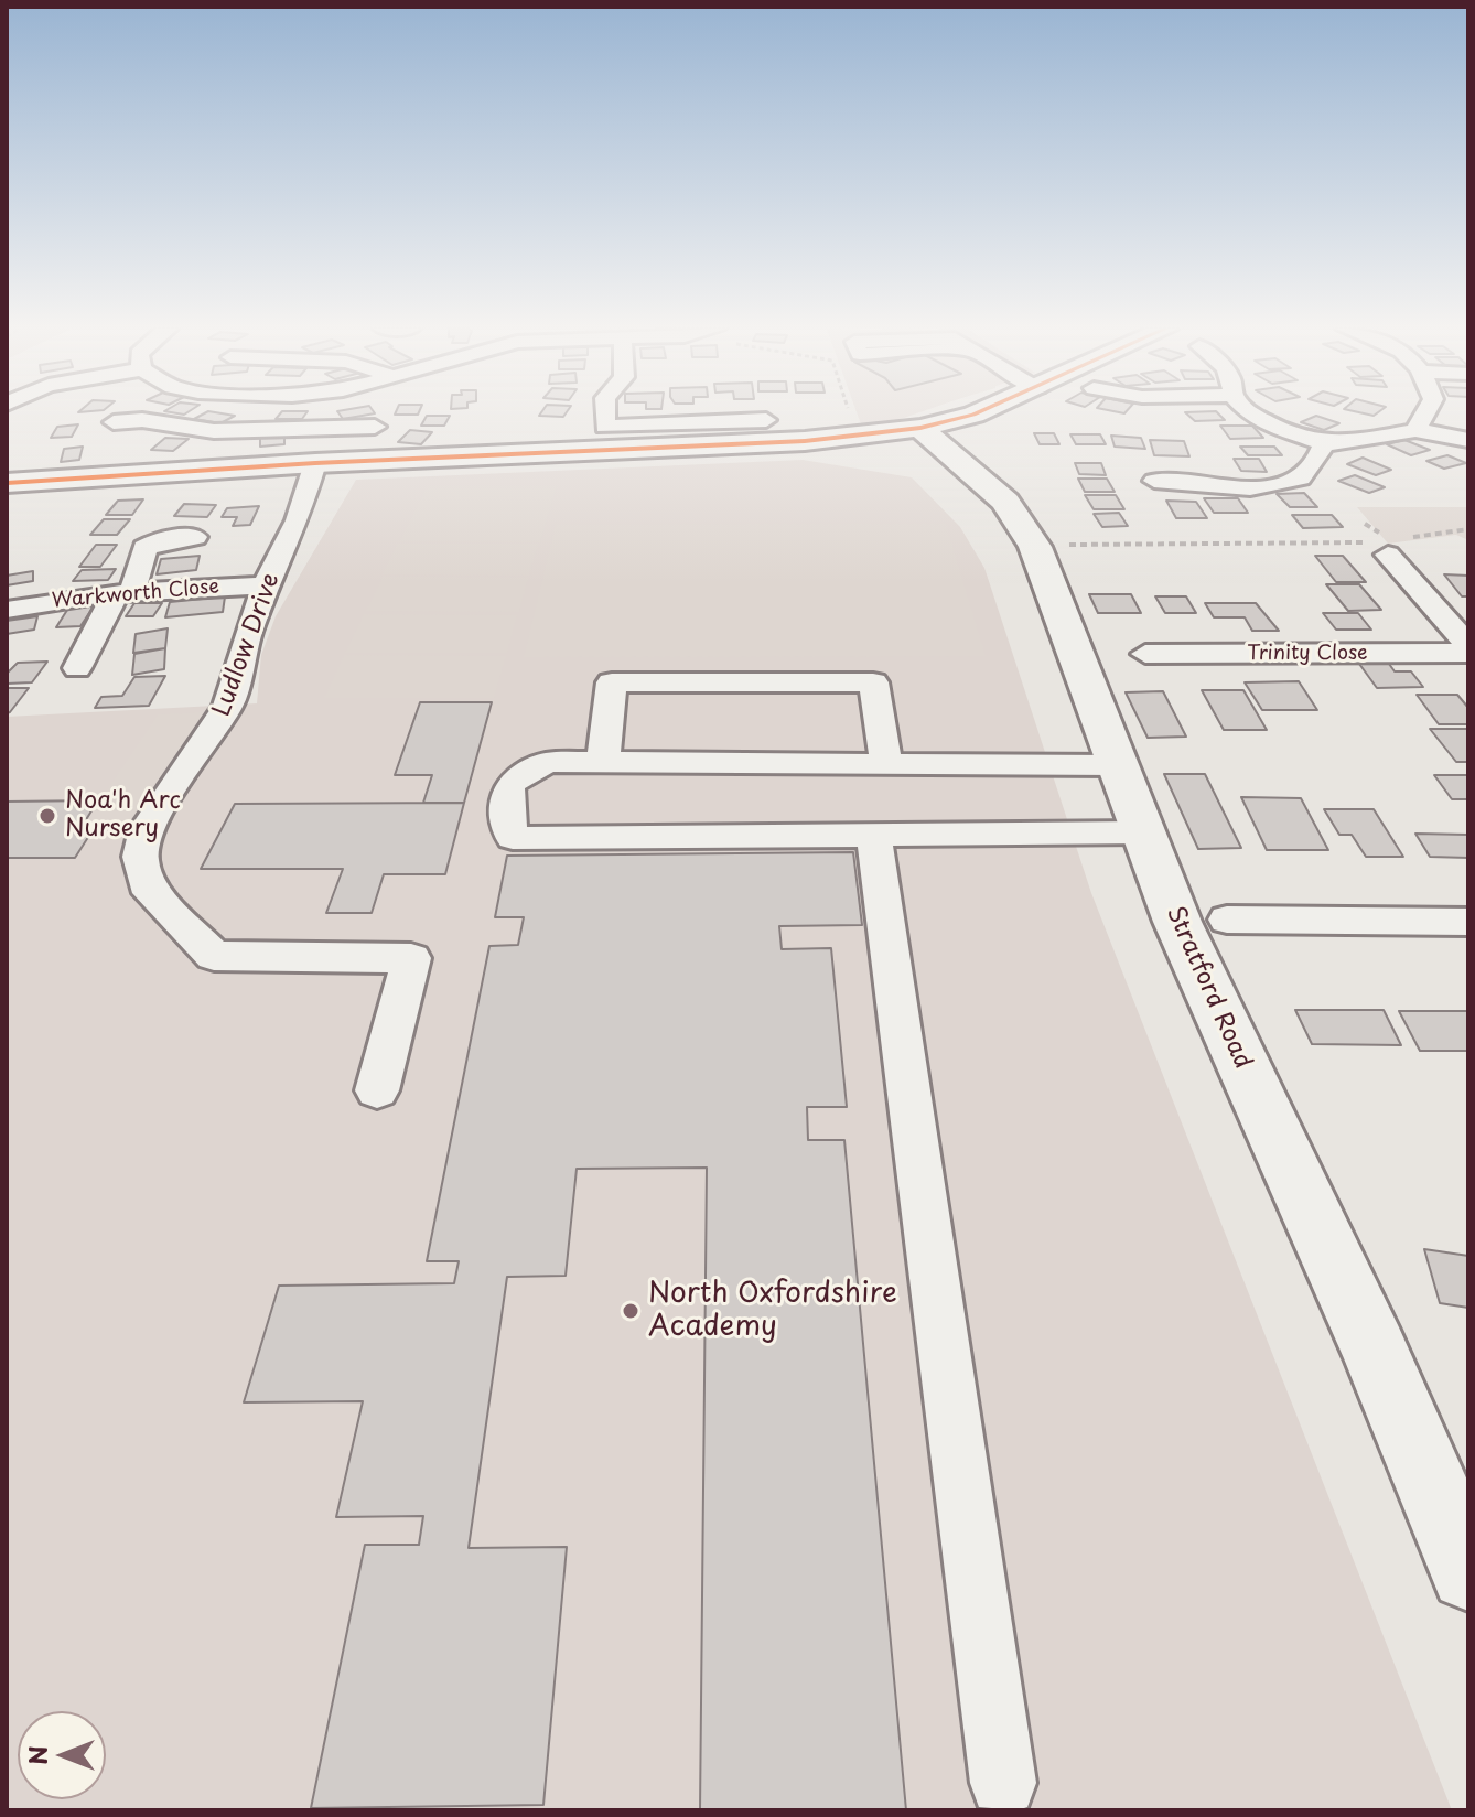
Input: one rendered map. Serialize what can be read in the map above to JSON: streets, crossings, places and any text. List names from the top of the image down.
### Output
{
  "streets": {
    "main road": ["Stratford Road"],
    "street": ["Warkworth Close", "Ludlow Drive", "Trinity Close"]
  },
  "crossings": [
    ["Warkworth Close", "Ludlow Drive"]
  ],
  "places": ["Noa'h Arc Nursery", "North Oxfordshire Academy"],
  "north": "left"
}
